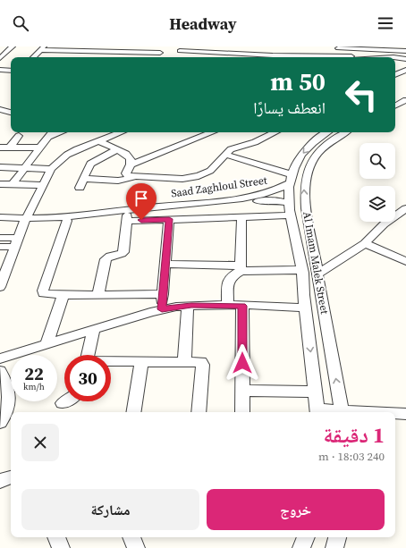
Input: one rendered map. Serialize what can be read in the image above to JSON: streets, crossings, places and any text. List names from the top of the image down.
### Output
{
  "streets": {
    "street": ["Saad Zaghloul Street", "Al Imam Malek Street"]
  },
  "crossings": [
    ["Saad Zaghloul Street", "Al Imam Malek Street"]
  ],
  "page": {
    "header": "Headway",
    "turn": ["50 m", "انعطف يسارًا"],
    "speed": "22 km/h",
    "limit": "30",
    "heading": ["1 دقيقة", "240 m · 18:03"],
    "buttons": ["خروج", "مشاركة"]
  }
}
